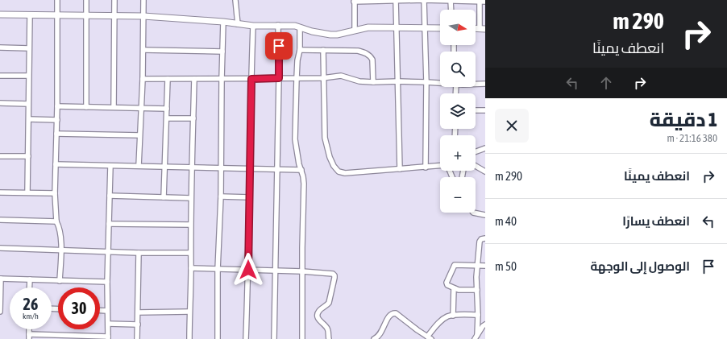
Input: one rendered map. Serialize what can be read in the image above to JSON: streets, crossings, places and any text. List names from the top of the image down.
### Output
{
  "north": "right",
  "page": {
    "turn": ["290 m", "انعطف يمينًا"],
    "map_buttons": ["+", "−"],
    "heading": ["1 دقيقة", "380 m · 21:16"],
    "list": [
      {
        "name": "انعطف يمينًا",
        "value": "290 m"
      },
      {
        "name": "انعطف يسارًا",
        "value": "40 m"
      },
      {
        "name": "الوصول إلى الوجهة",
        "value": "50 m"
      }
    ],
    "speed": "26 km/h",
    "limit": "30"
  }
}
